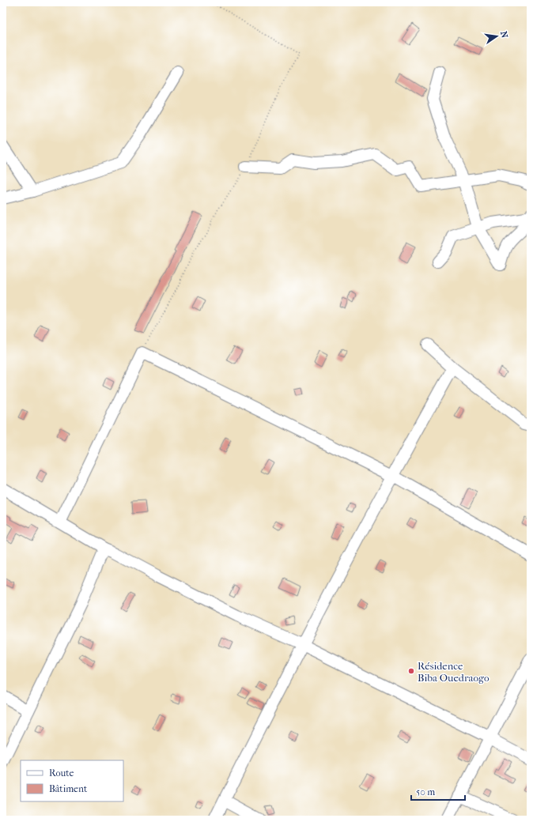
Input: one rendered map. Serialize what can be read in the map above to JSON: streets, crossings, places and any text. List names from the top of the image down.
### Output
{
  "places": ["Résidence Biba Ouedraogo"],
  "legend": ["Route", "Bâtiment"],
  "scale_bar": "50 m",
  "north": "right"
}
